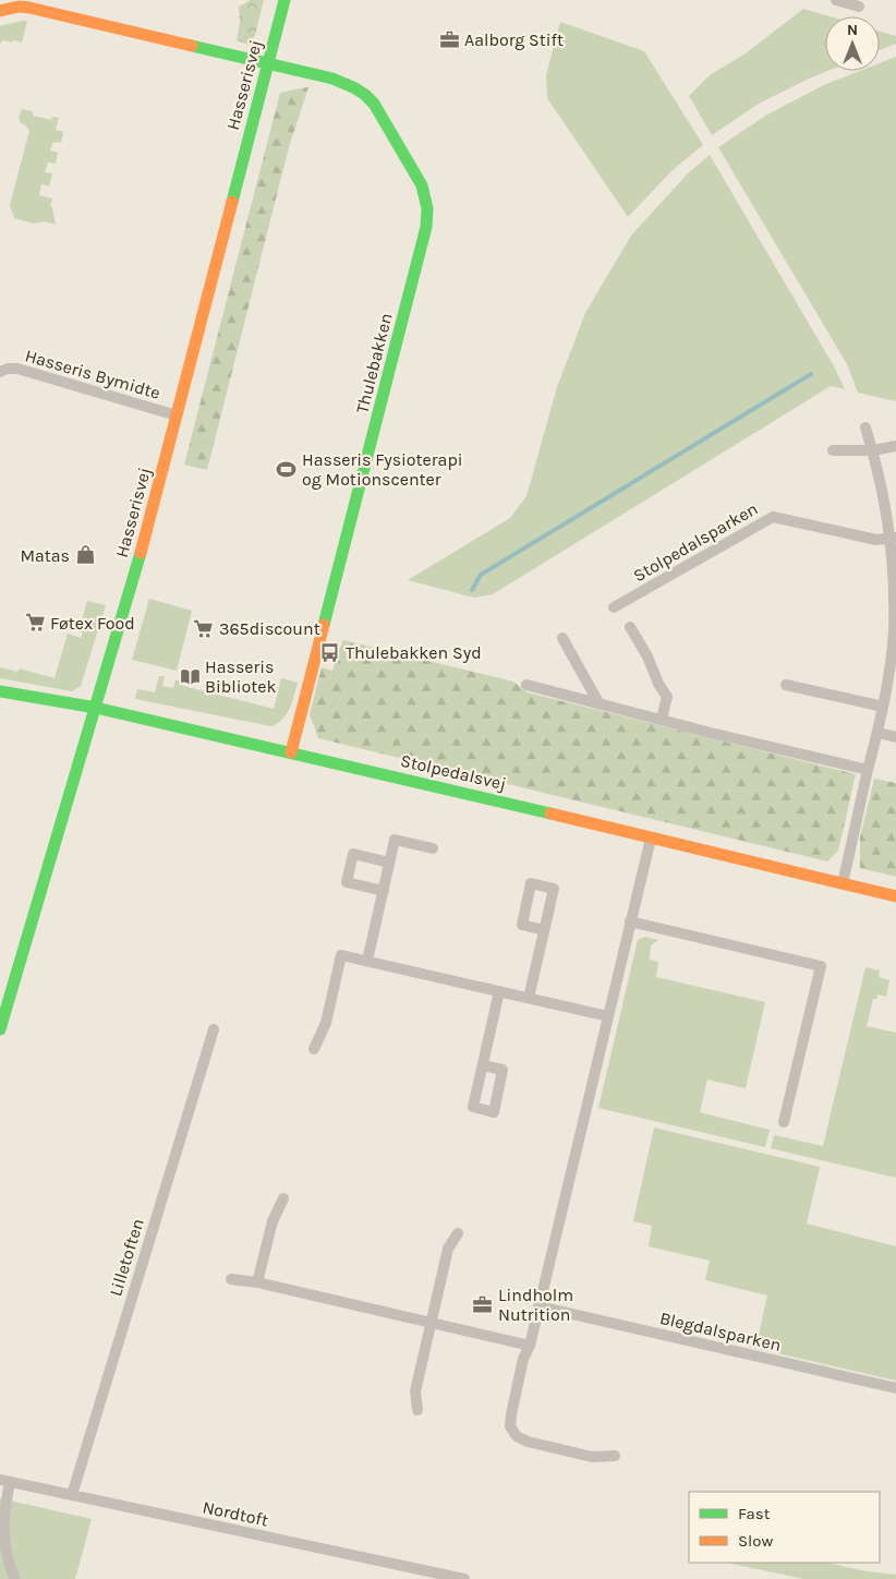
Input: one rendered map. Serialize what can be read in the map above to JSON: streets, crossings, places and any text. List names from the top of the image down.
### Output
{
  "streets": {
    "street": [
      "Hasserisvej",
      "Thulebakken",
      "Hasseris Bymidte",
      "Stolpedalsparken",
      "Stolpedalsvej",
      "Lilletoften",
      "Blegdalsparken",
      "Nordtoft"
    ]
  },
  "crossings": [
    ["Hasserisvej", "Thulebakken"],
    ["Hasserisvej", "Hasseris Bymidte"],
    ["Hasserisvej", "Stolpedalsvej"],
    ["Thulebakken", "Stolpedalsvej"],
    ["Lilletoften", "Nordtoft"]
  ],
  "places": {
    "office": ["Aalborg Stift", "Lindholm Nutrition"],
    "sports": ["Hasseris Fysioterapi og Motionscenter"],
    "shop": ["Matas"],
    "supermarket": ["Føtex Food", "365discount"],
    "bus stop": ["Thulebakken Syd"],
    "library": ["Hasseris Bibliotek"]
  },
  "legend": ["Fast", "Slow"],
  "north": "top"
}
